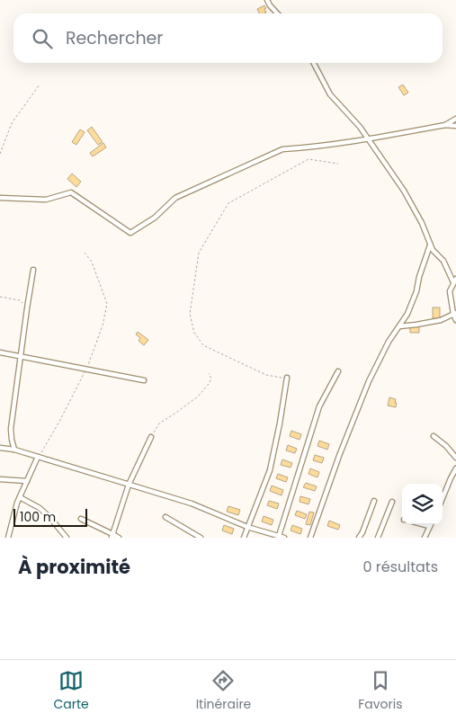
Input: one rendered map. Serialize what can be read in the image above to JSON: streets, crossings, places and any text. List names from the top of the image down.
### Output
{
  "scale_bar": "100 m",
  "page": {
    "search": "Rechercher",
    "scale": "100 m",
    "heading": ["À proximité", "0 résultats"],
    "nav": ["Carte", "Itinéraire", "Favoris"]
  }
}
